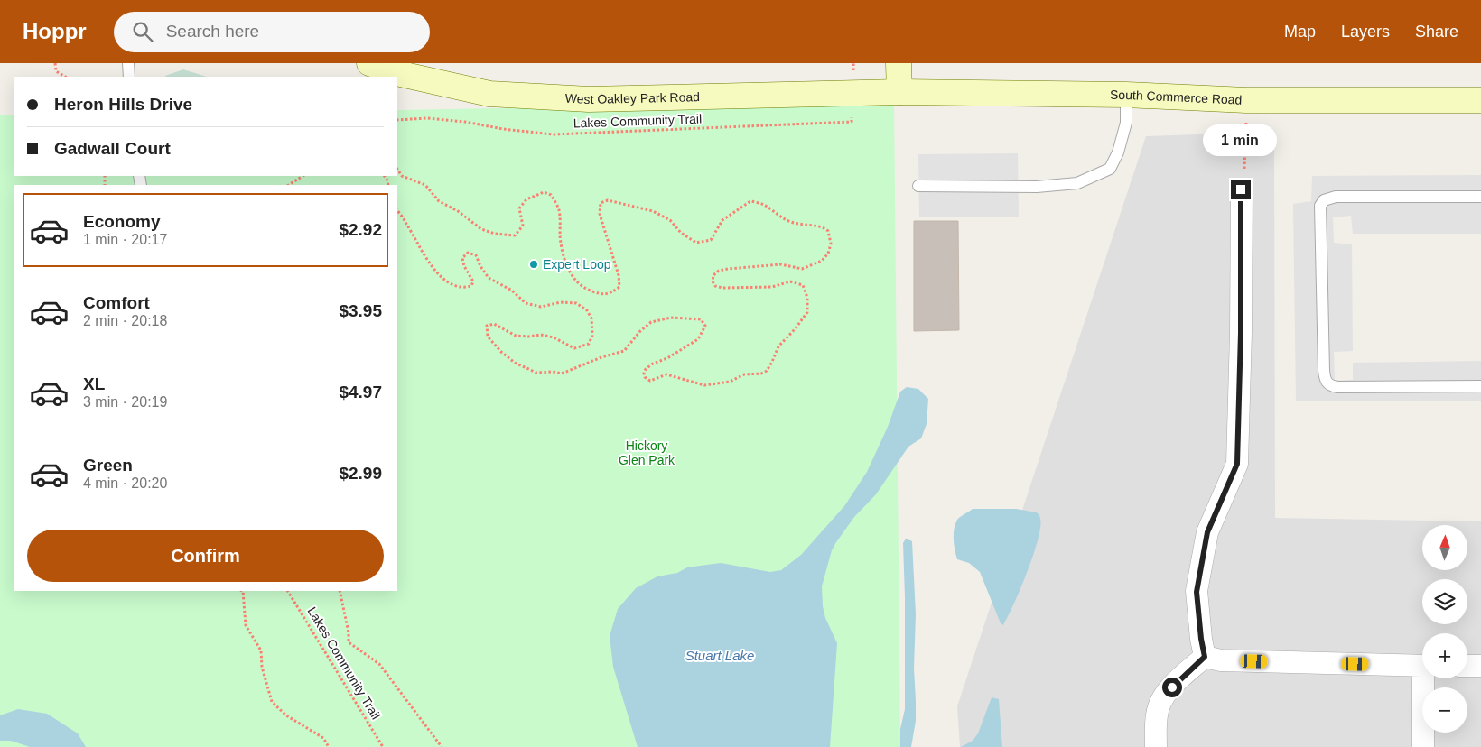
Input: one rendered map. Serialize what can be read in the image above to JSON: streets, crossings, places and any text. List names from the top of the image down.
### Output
{
  "streets": {
    "street": ["West Oakley Park Road", "South Commerce Road"],
    "path": ["Lakes Community Trail"]
  },
  "crossings": [
    ["West Oakley Park Road", "South Commerce Road"],
    ["West Oakley Park Road", "Lakes Community Trail"]
  ],
  "water": ["Stuart Lake"],
  "parks": ["Hickory Glen Park"],
  "places": ["Expert Loop"],
  "north": "top",
  "page": {
    "header": "Hoppr",
    "search": "Search here",
    "nav": ["Map", "Layers", "Share"],
    "banner": ["Heron Hills Drive", "Gadwall Court"],
    "bubble": "1 min",
    "list": [
      {
        "name": "Economy",
        "note": "1 min · 20:17",
        "value": "$2.92"
      },
      {
        "name": "Comfort",
        "note": "2 min · 20:18",
        "value": "$3.95"
      },
      {
        "name": "XL",
        "note": "3 min · 20:19",
        "value": "$4.97"
      },
      {
        "name": "Green",
        "note": "4 min · 20:20",
        "value": "$2.99"
      }
    ],
    "buttons": "Confirm",
    "map_buttons": ["+", "−"]
  }
}
